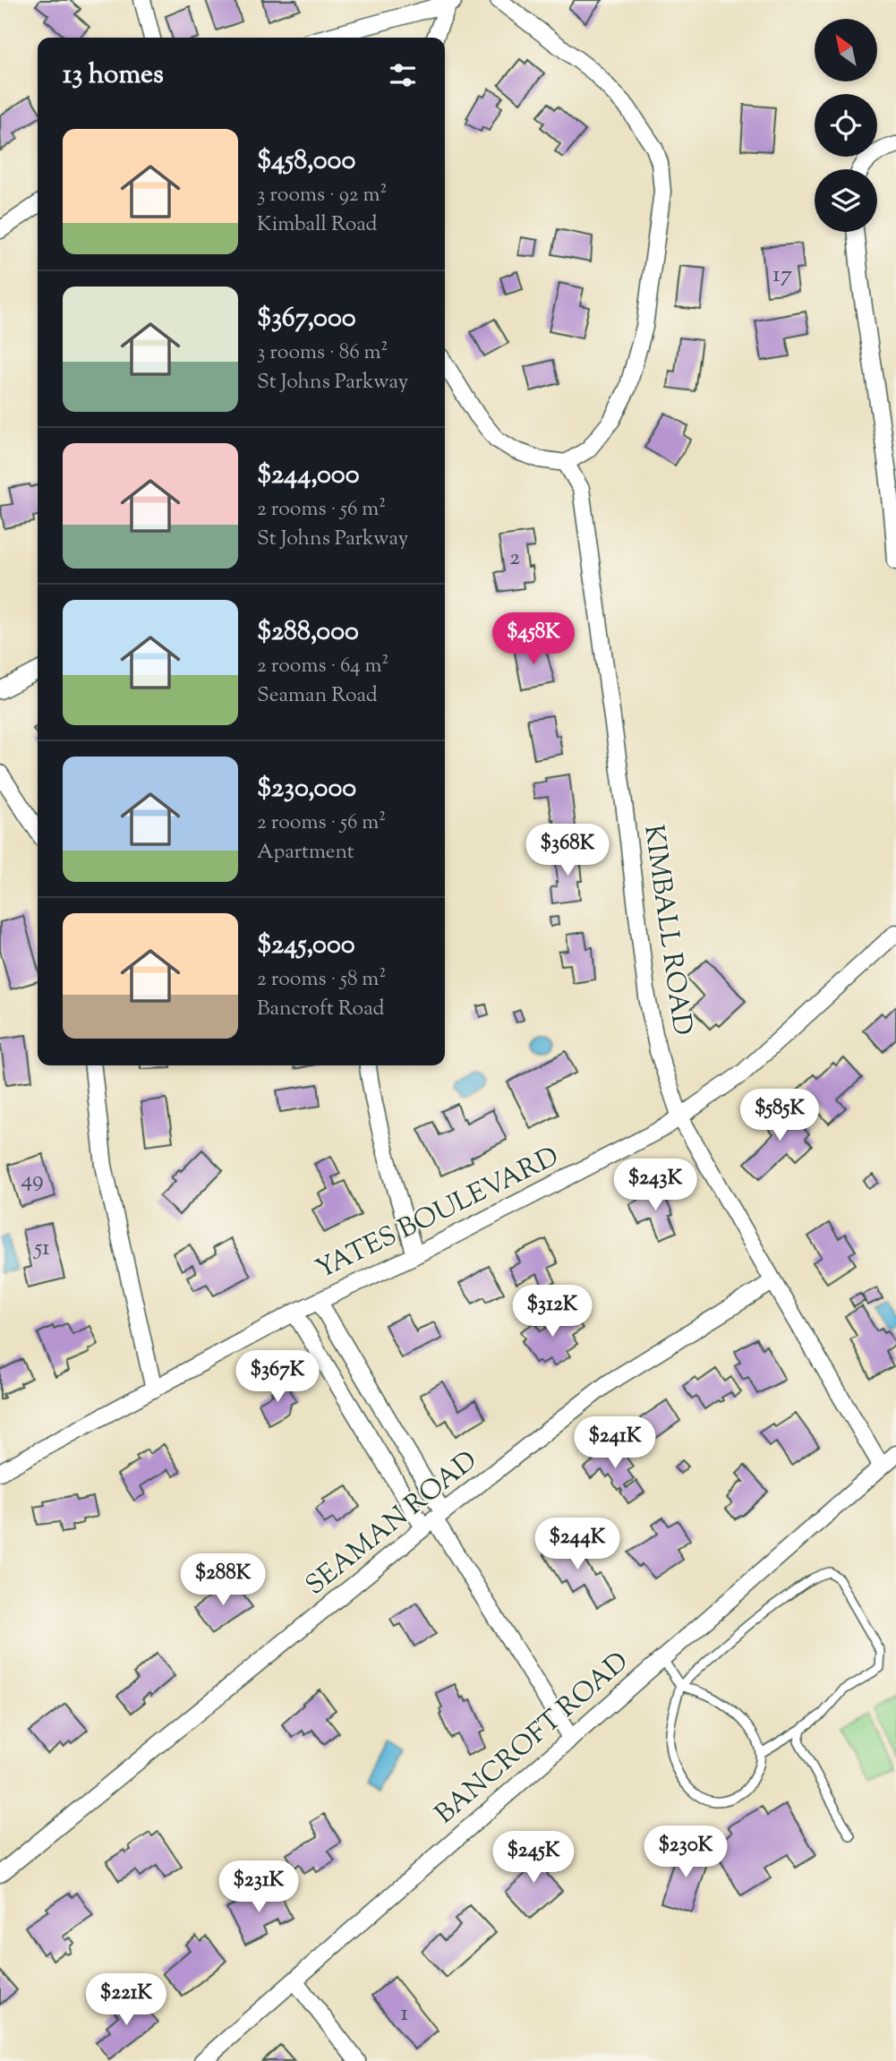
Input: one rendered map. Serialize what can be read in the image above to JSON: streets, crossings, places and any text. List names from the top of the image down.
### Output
{
  "streets": {
    "street": [
      "KIMBALL ROAD",
      "YATES BOULEVARD",
      "SEAMAN ROAD",
      "BANCROFT ROAD"
    ]
  },
  "crossings": [
    ["KIMBALL ROAD", "YATES BOULEVARD"],
    ["KIMBALL ROAD", "SEAMAN ROAD"],
    ["KIMBALL ROAD", "BANCROFT ROAD"]
  ],
  "house_numbers": [
    "17",
    "2",
    "49",
    "51",
    "1"
  ],
  "north": "top left",
  "page": {
    "heading": "13 homes",
    "list": [
      {
        "name": "$458,000",
        "note": "3 rooms · 92 m² · Kimball Road"
      },
      {
        "name": "$367,000",
        "note": "3 rooms · 86 m² · St Johns Parkway"
      },
      {
        "name": "$244,000",
        "note": "2 rooms · 56 m² · St Johns Parkway"
      },
      {
        "name": "$288,000",
        "note": "2 rooms · 64 m² · Seaman Road"
      },
      {
        "name": "$230,000",
        "note": "2 rooms · 56 m² · Apartment"
      },
      {
        "name": "$245,000",
        "note": "2 rooms · 58 m² · Bancroft Road"
      }
    ],
    "price": [
      "$458K",
      "$368K",
      "$585K",
      "$243K",
      "$312K",
      "$367K",
      "$241K",
      "$244K",
      "$288K",
      "$230K",
      "$245K",
      "$231K",
      "$221K"
    ]
  }
}
